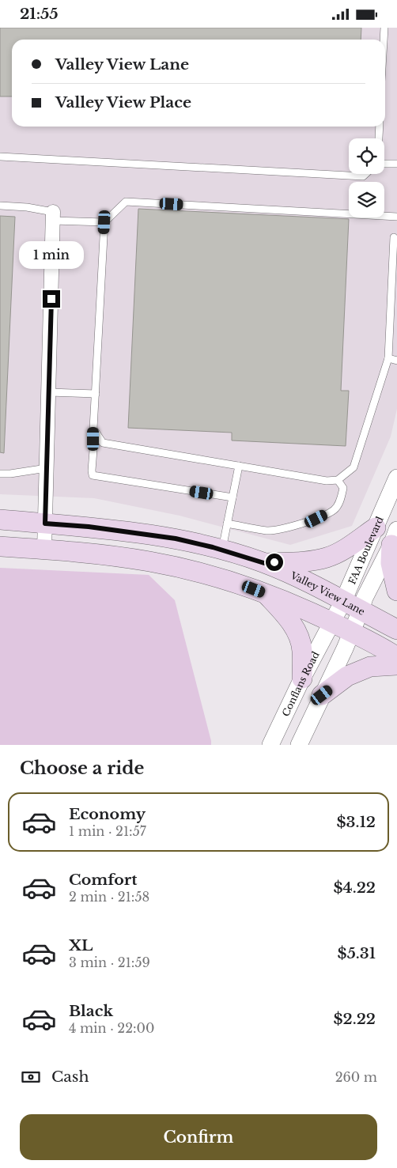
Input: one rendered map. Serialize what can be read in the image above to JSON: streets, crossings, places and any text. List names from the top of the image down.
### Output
{
  "streets": {
    "main road": ["Valley View Lane"],
    "street": ["FAA Boulevard", "Conflans Road"]
  },
  "crossings": [
    ["FAA Boulevard", "Valley View Lane"],
    ["FAA Boulevard", "Conflans Road"]
  ],
  "page": {
    "status": "21:55",
    "banner": ["Valley View Lane", "Valley View Place"],
    "bubble": "1 min",
    "heading": "Choose a ride",
    "list": [
      {
        "name": "Economy",
        "note": "1 min · 21:57",
        "value": "$3.12"
      },
      {
        "name": "Comfort",
        "note": "2 min · 21:58",
        "value": "$4.22"
      },
      {
        "name": "XL",
        "note": "3 min · 21:59",
        "value": "$5.31"
      },
      {
        "name": "Black",
        "note": "4 min · 22:00",
        "value": "$2.22"
      }
    ],
    "pay": ["Cash", "260 m"],
    "buttons": "Confirm"
  }
}
